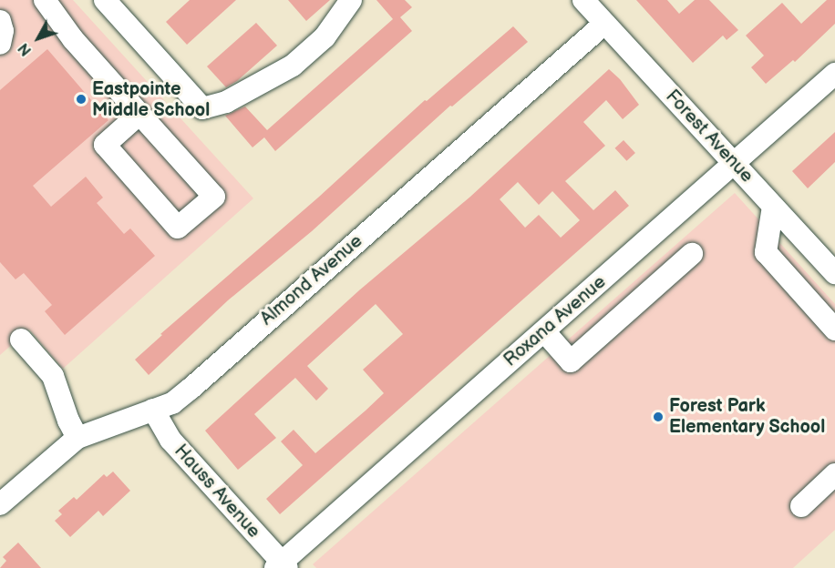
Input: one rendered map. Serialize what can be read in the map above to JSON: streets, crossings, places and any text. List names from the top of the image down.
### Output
{
  "streets": {
    "street": [
      "Forest Avenue",
      "Almond Avenue",
      "Roxana Avenue",
      "Hauss Avenue"
    ]
  },
  "crossings": [
    ["Forest Avenue", "Almond Avenue"],
    ["Forest Avenue", "Roxana Avenue"],
    ["Almond Avenue", "Hauss Avenue"],
    ["Roxana Avenue", "Hauss Avenue"]
  ],
  "places": ["Eastpointe Middle School", "Forest Park Elementary School"],
  "north": "bottom left"
}
